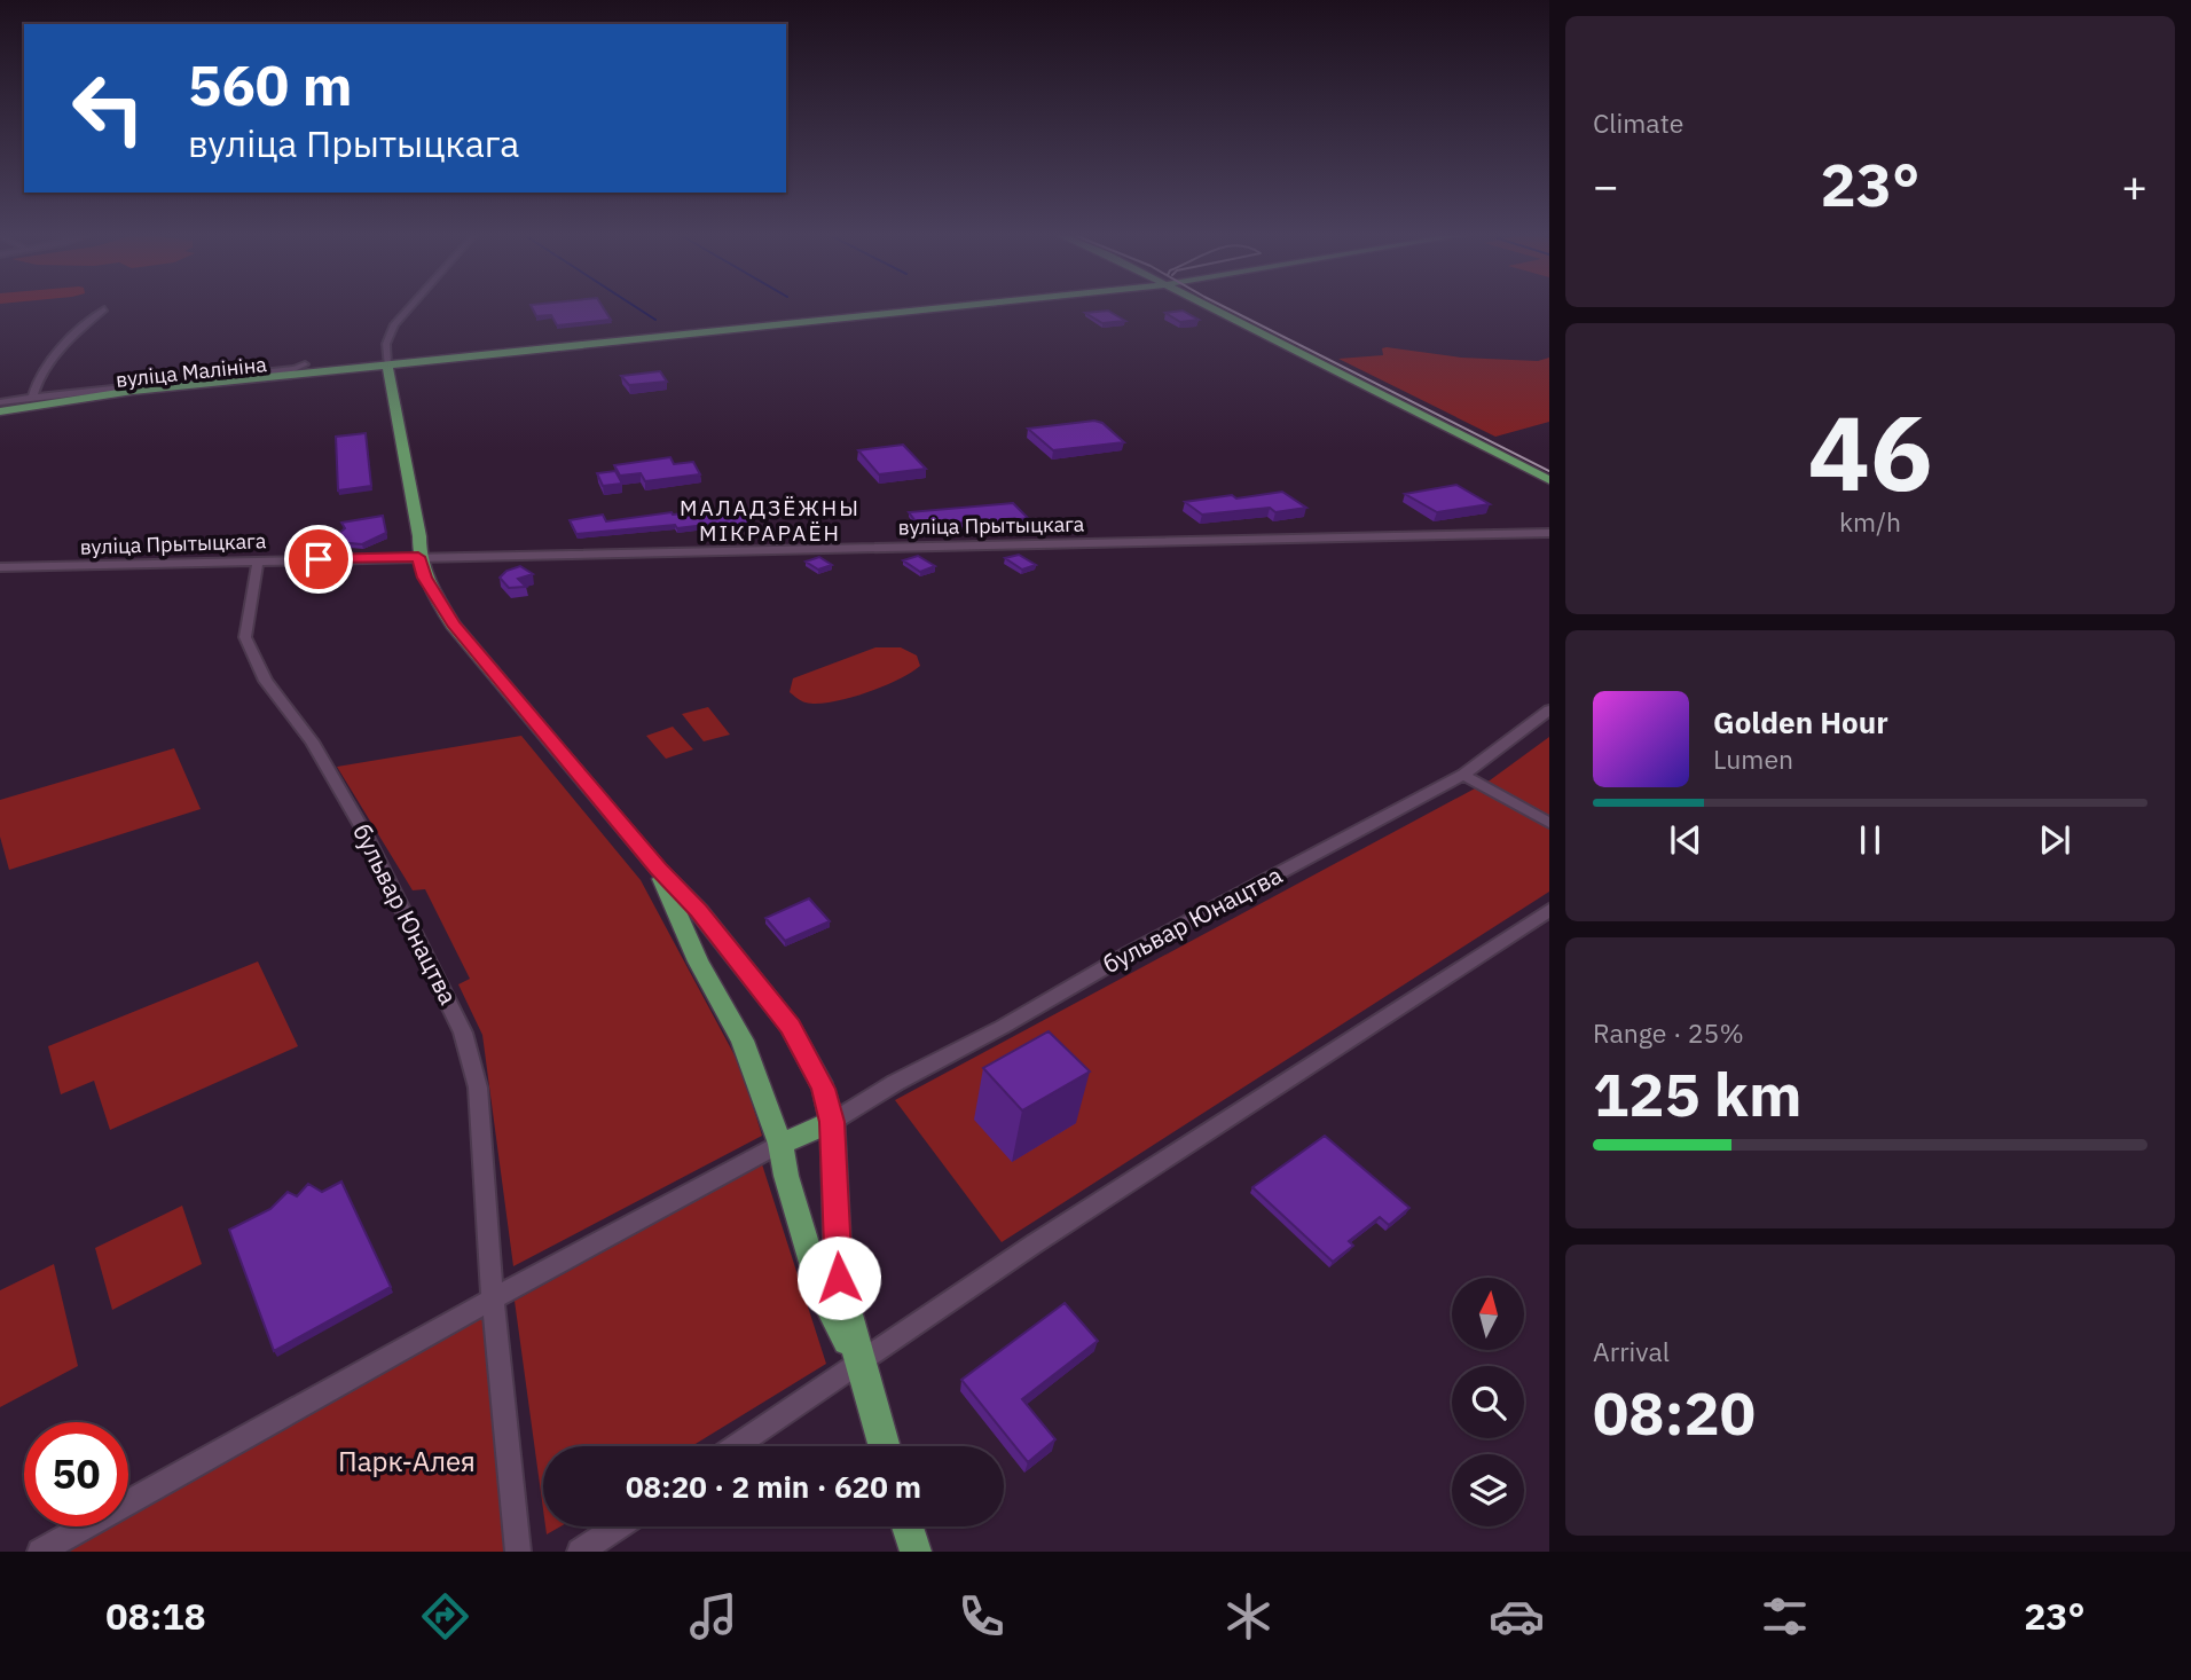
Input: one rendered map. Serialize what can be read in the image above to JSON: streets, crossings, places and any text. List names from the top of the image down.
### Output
{
  "streets": {
    "main road": ["вуліца Малініна", "бульвар Юнацтва"],
    "street": ["вуліца Прытыцкага"]
  },
  "crossings": [
    ["вуліца Прытыцкага", "бульвар Юнацтва"]
  ],
  "districts": ["МАЛАДЗЁЖНЫ МІКРАРАЁН"],
  "parks": ["Парк-Алея"],
  "north": "top",
  "page": {
    "tile": [
      "Climate",
      ["46", "km/h"],
      ["Range · 25%", "125 km"],
      ["Arrival", "08:20"]
    ],
    "turn": ["560 m", "вуліца Прытыцкага"],
    "heat": ["−", "23°", "+"],
    "song": ["Golden Hour", "Lumen"],
    "limit": "50",
    "trip": "08:20 · 2 min · 620 m",
    "tabs": ["08:18", "23°"]
  }
}
